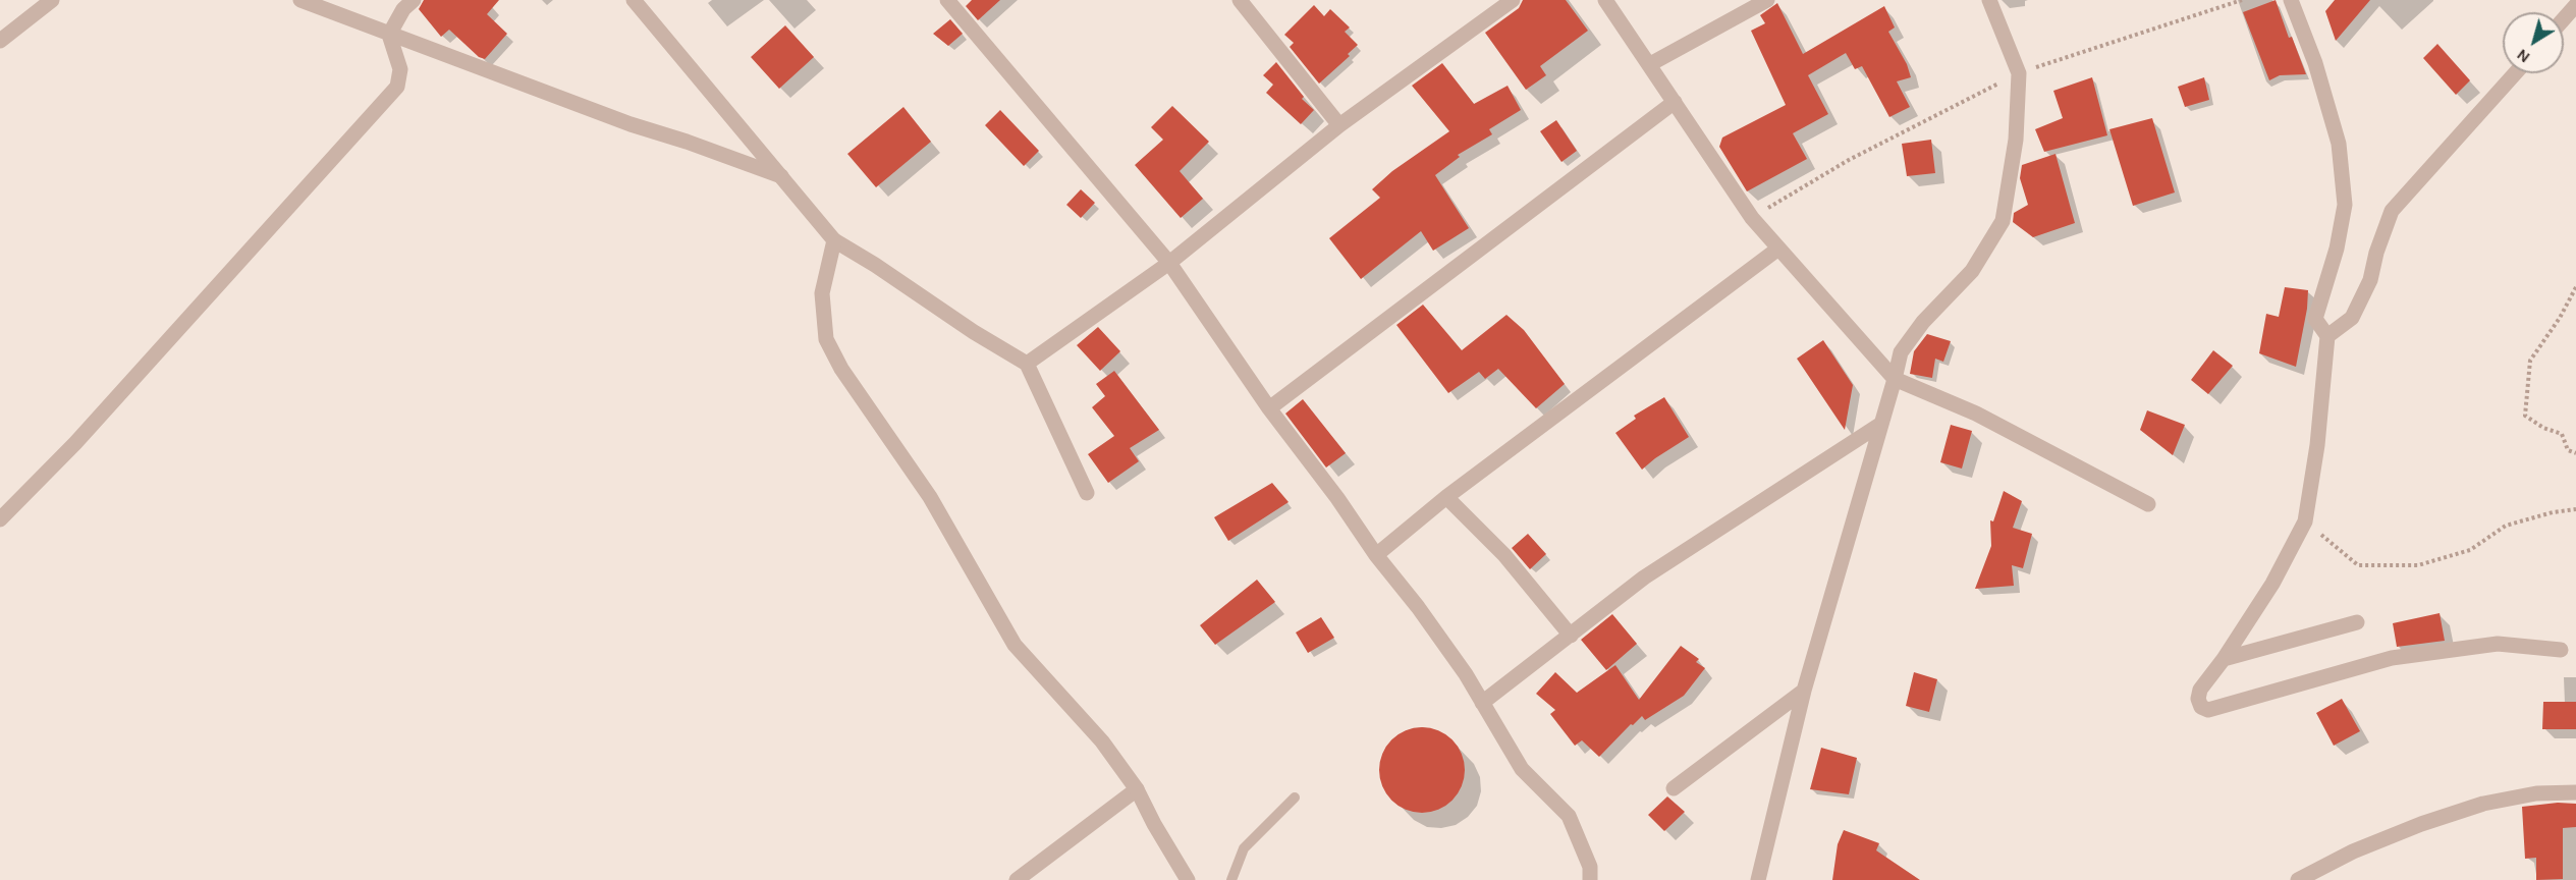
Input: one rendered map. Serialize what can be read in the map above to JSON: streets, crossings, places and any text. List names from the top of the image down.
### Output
{
  "north": "bottom left"
}
